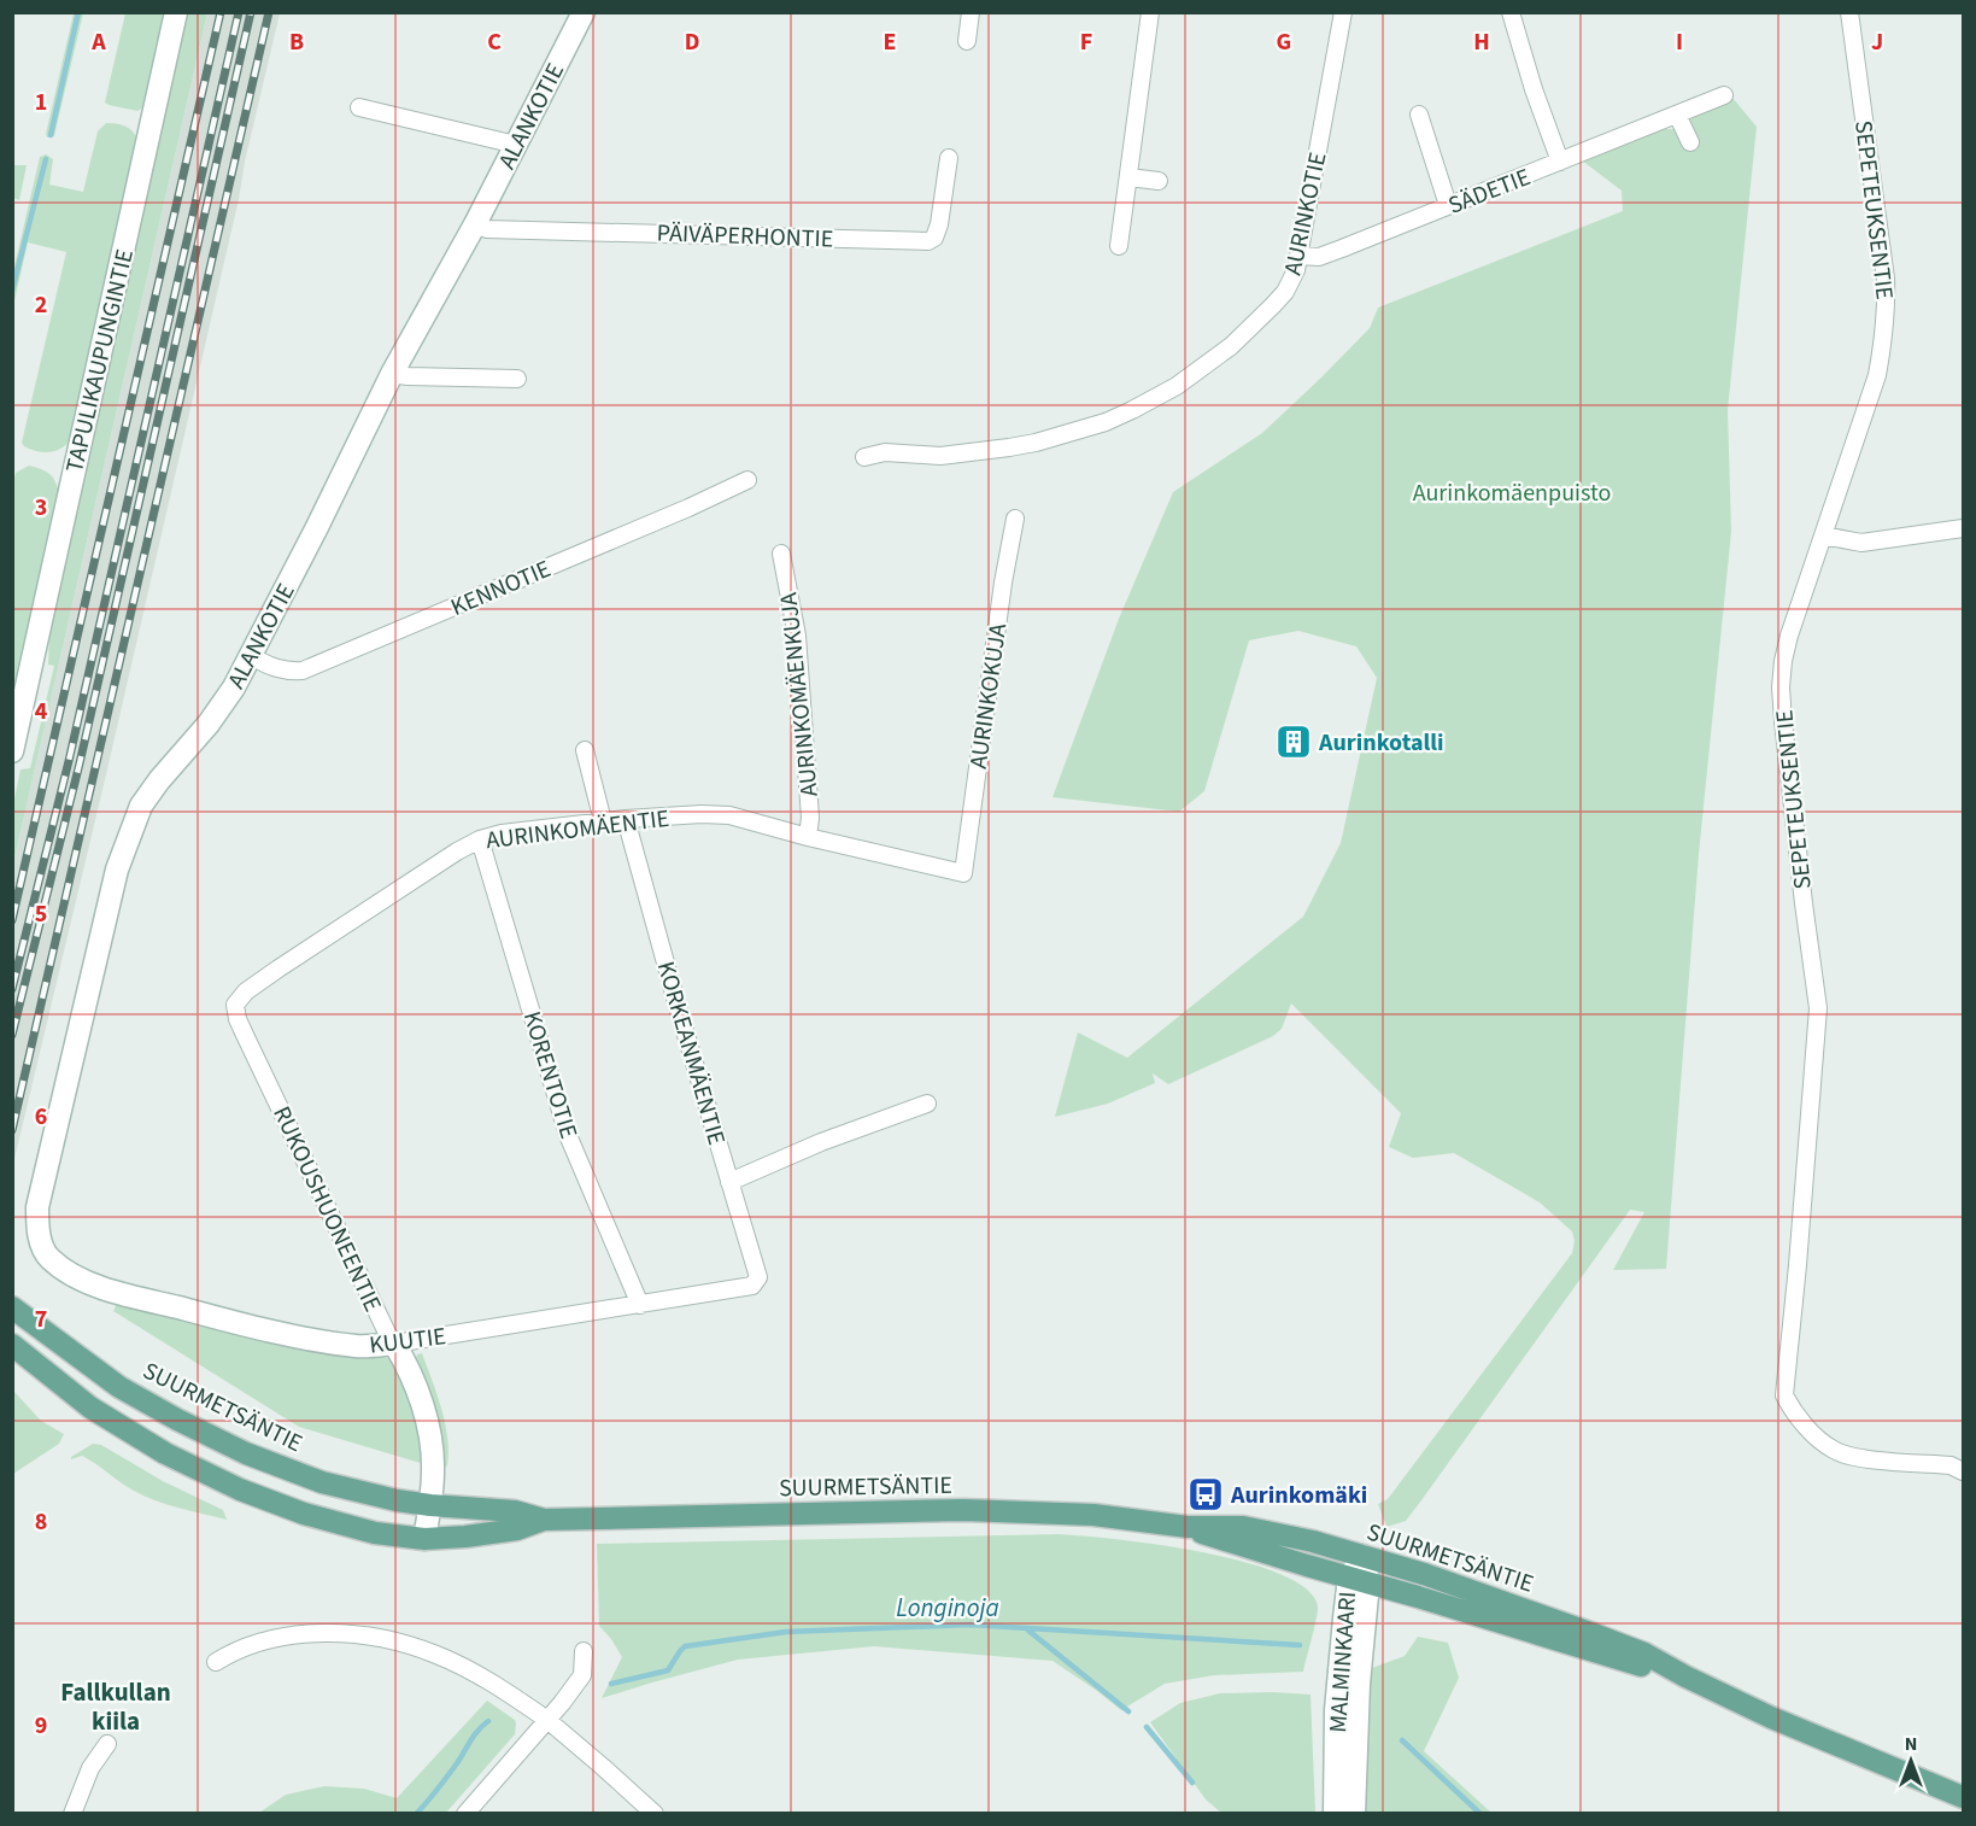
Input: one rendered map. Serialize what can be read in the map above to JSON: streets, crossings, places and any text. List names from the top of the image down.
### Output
{
  "streets": {
    "main road": ["SUURMETSÄNTIE"],
    "street": [
      "ALANKOTIE",
      "SÄDETIE",
      "SEPETEUKSENTIE",
      "AURINKOTIE",
      "PÄIVÄPERHONTIE",
      "TAPULIKAUPUNGINTIE",
      "KENNOTIE",
      "AURINKOMÄENKUJA",
      "AURINKOKUJA",
      "AURINKOMÄENTIE",
      "KORKEANMÄENTIE",
      "KORENTOTIE",
      "RUKOUSHUONEENTIE",
      "KUUTIE",
      "MALMINKAARI"
    ]
  },
  "crossings": [
    ["ALANKOTIE", "PÄIVÄPERHONTIE"],
    ["ALANKOTIE", "KENNOTIE"],
    ["ALANKOTIE", "KUUTIE"],
    ["SÄDETIE", "AURINKOTIE"],
    ["AURINKOMÄENKUJA", "AURINKOMÄENTIE"],
    ["AURINKOKUJA", "AURINKOMÄENTIE"],
    ["AURINKOMÄENTIE", "KORKEANMÄENTIE"],
    ["AURINKOMÄENTIE", "KORENTOTIE"],
    ["AURINKOMÄENTIE", "RUKOUSHUONEENTIE"],
    ["KORKEANMÄENTIE", "KUUTIE"],
    ["KORENTOTIE", "KUUTIE"],
    ["RUKOUSHUONEENTIE", "KUUTIE"],
    ["RUKOUSHUONEENTIE", "SUURMETSÄNTIE"],
    ["SUURMETSÄNTIE", "MALMINKAARI"]
  ],
  "districts": ["Fallkullan kiila"],
  "water": ["Longinoja"],
  "parks": ["Aurinkomäenpuisto"],
  "places": {
    "building": ["Aurinkotalli"],
    "bus stop": ["Aurinkomäki"]
  },
  "north": "top",
  "grid": {
    "columns": [
      "A",
      "B",
      "C",
      "D",
      "E",
      "F",
      "G",
      "H",
      "I",
      "J"
    ],
    "rows": [
      "1",
      "2",
      "3",
      "4",
      "5",
      "6",
      "7",
      "8",
      "9"
    ]
  }
}
